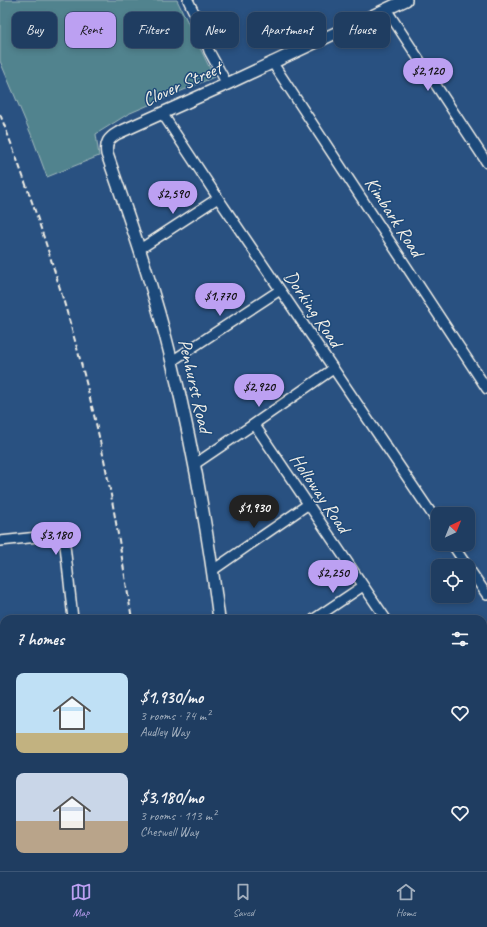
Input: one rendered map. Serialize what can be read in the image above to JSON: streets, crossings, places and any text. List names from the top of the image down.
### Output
{
  "streets": {
    "street": [
      "Clover Street",
      "Kimbark Road",
      "Dorking Road",
      "Penhurst Road",
      "Holloway Road"
    ]
  },
  "crossings": [
    ["Clover Street", "Kimbark Road"],
    ["Clover Street", "Dorking Road"],
    ["Clover Street", "Penhurst Road"]
  ],
  "north": "top right",
  "page": {
    "chip": [
      "Buy",
      "Rent",
      "Filters",
      "New",
      "Apartment",
      "House"
    ],
    "price": [
      "$2,120",
      "$2,590",
      "$1,770",
      "$2,920",
      "$1,930",
      "$3,180",
      "$2,250"
    ],
    "heading": "7 homes",
    "list": [
      {
        "name": "$1,930/mo",
        "note": "3 rooms · 74 m² · Audley Way"
      },
      {
        "name": "$3,180/mo",
        "note": "3 rooms · 113 m² · Cheswell Way"
      }
    ],
    "tabs": ["Map", "Saved", "Home"]
  }
}
